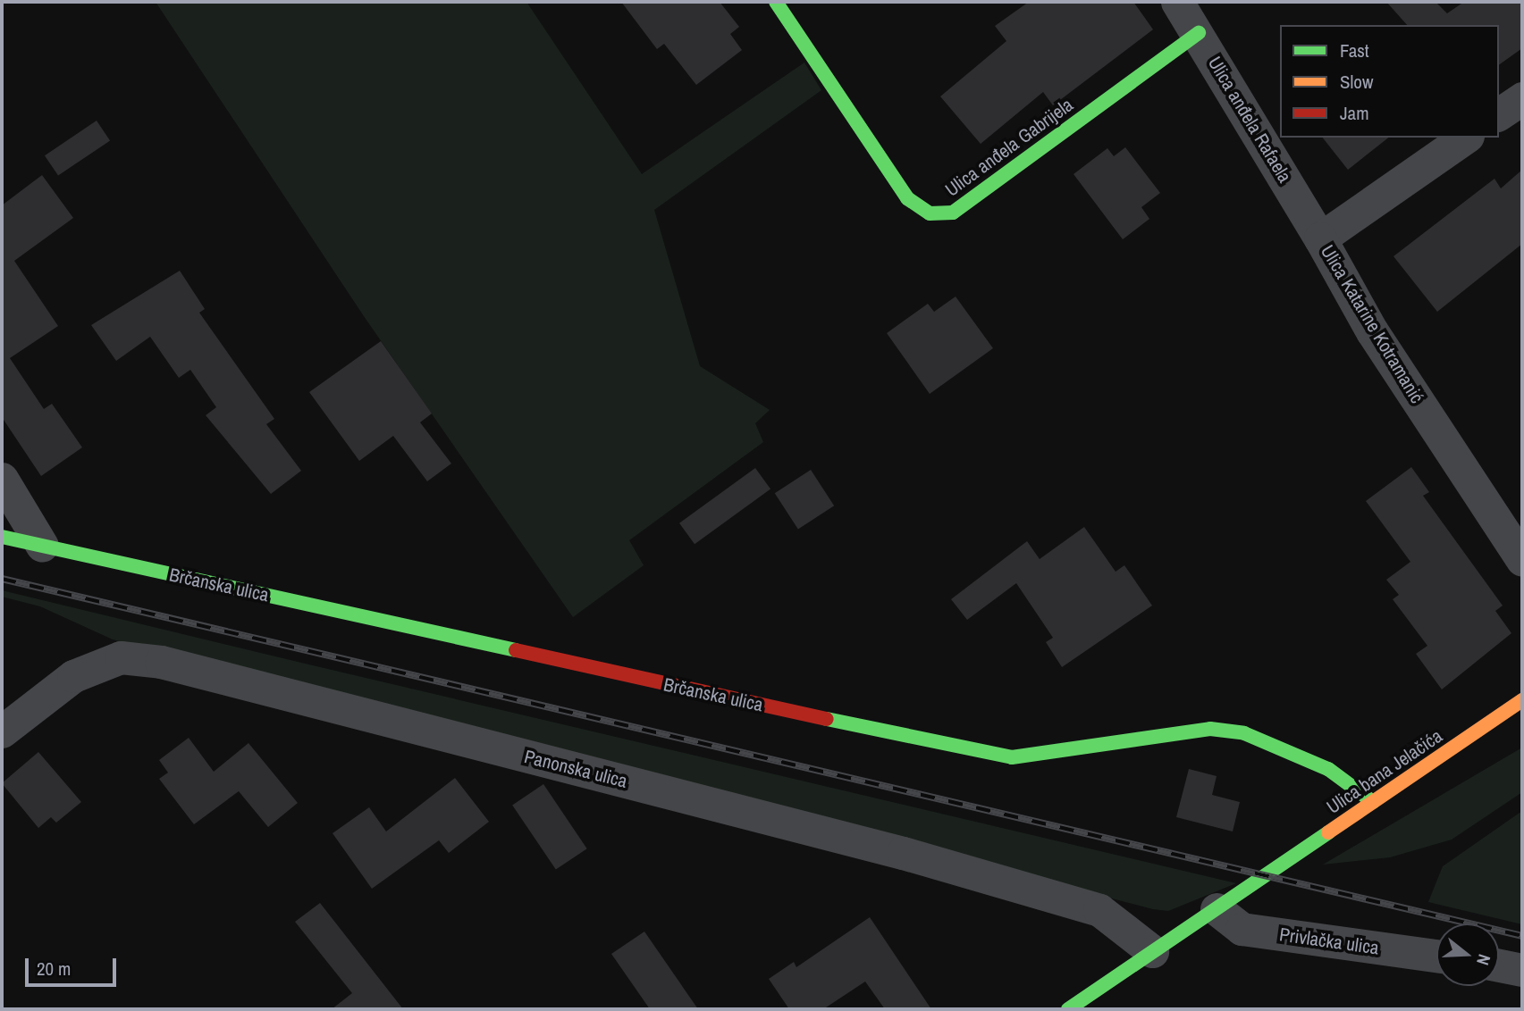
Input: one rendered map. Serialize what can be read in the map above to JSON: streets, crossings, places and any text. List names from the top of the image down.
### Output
{
  "streets": {
    "street": [
      "Ulica anđela Rafaela",
      "Ulica anđela Gabrijela",
      "Ulica Katarine Kotramanić",
      "Brčanska ulica",
      "Panonska ulica",
      "Ulica bana Jelačića",
      "Privlačka ulica"
    ]
  },
  "crossings": [
    ["Ulica anđela Rafaela", "Ulica anđela Gabrijela"],
    ["Ulica anđela Rafaela", "Ulica Katarine Kotramanić"],
    ["Brčanska ulica", "Ulica bana Jelačića"],
    ["Panonska ulica", "Ulica bana Jelačića"],
    ["Ulica bana Jelačića", "Privlačka ulica"]
  ],
  "legend": ["Fast", "Slow", "Jam"],
  "scale_bar": "20 m",
  "north": "right"
}
